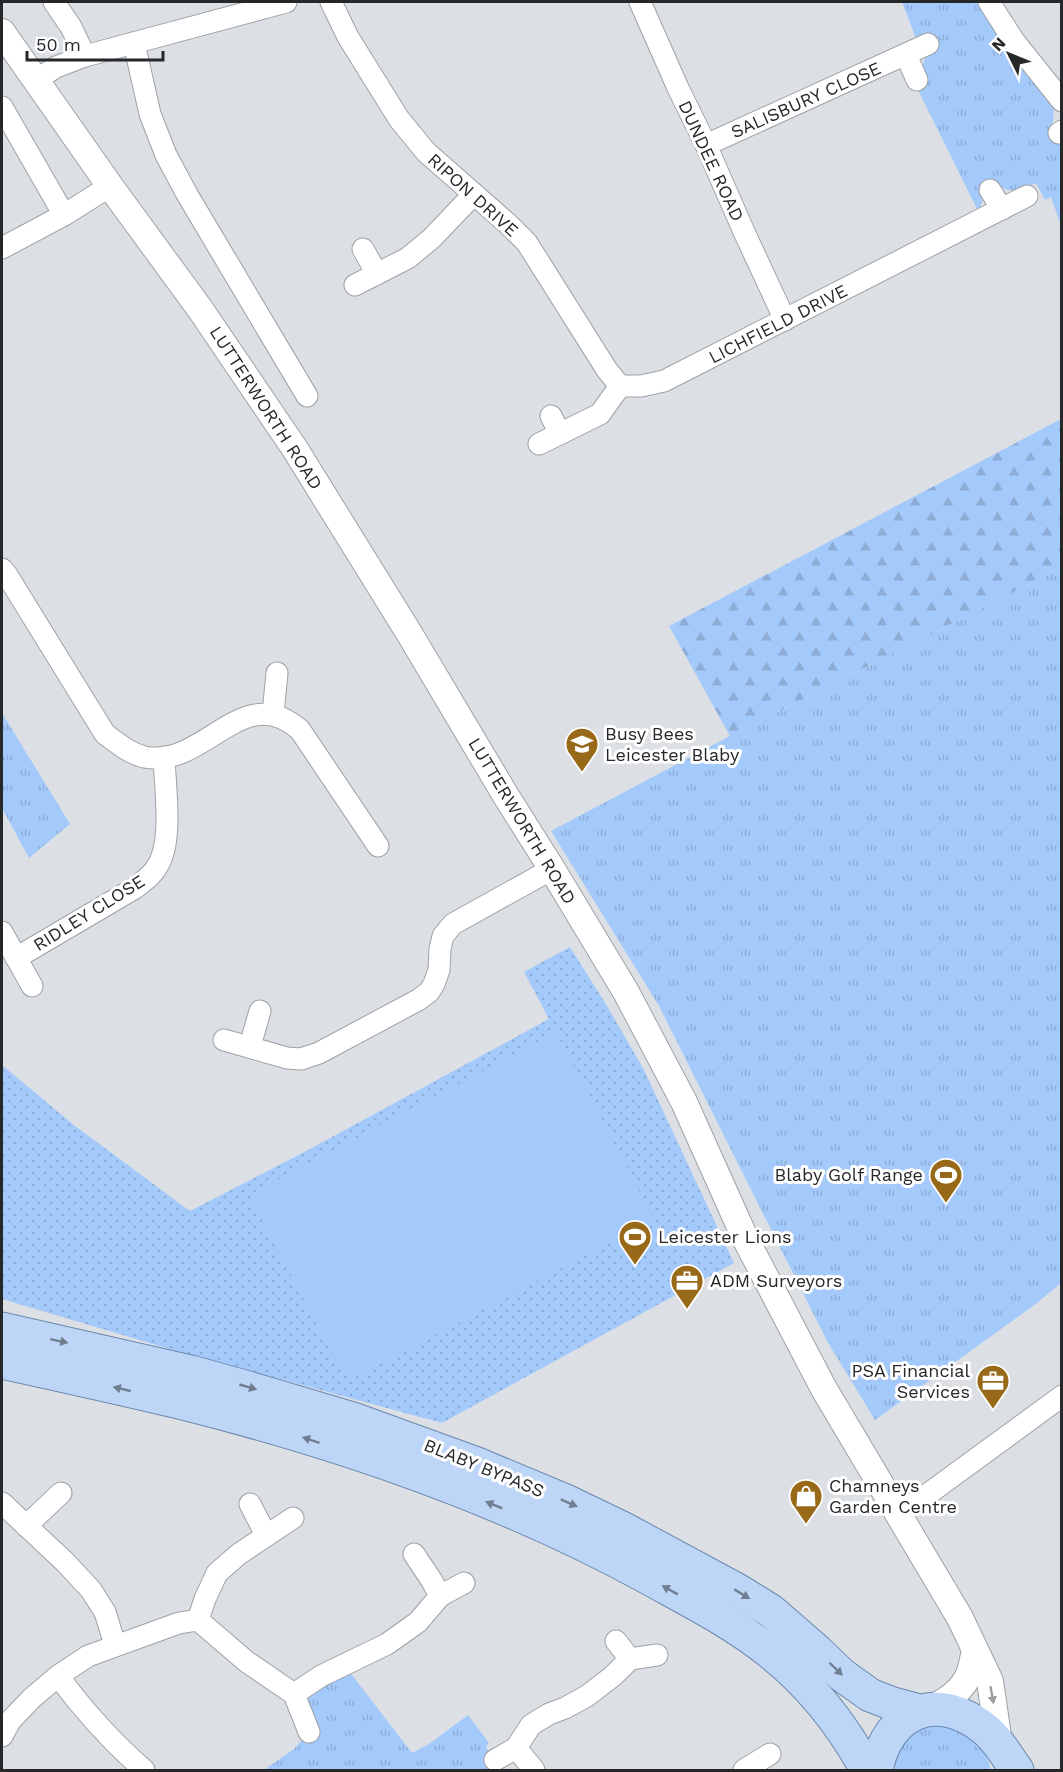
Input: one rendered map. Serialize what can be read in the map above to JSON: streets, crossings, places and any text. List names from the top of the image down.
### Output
{
  "streets": {
    "main road": ["BLABY BYPASS"],
    "street": [
      "SALISBURY CLOSE",
      "DUNDEE ROAD",
      "RIPON DRIVE",
      "LICHFIELD DRIVE",
      "LUTTERWORTH ROAD",
      "RIDLEY CLOSE"
    ]
  },
  "crossings": [
    ["SALISBURY CLOSE", "DUNDEE ROAD"],
    ["DUNDEE ROAD", "LICHFIELD DRIVE"],
    ["RIPON DRIVE", "LICHFIELD DRIVE"],
    ["LUTTERWORTH ROAD", "BLABY BYPASS"]
  ],
  "places": {
    "school or university": ["Busy Bees Leicester Blaby"],
    "sports": ["Blaby Golf Range", "Leicester Lions"],
    "office": ["ADM Surveyors", "PSA Financial Services"],
    "shop": ["Chamneys Garden Centre"]
  },
  "scale_bar": "50 m",
  "north": "top left"
}
